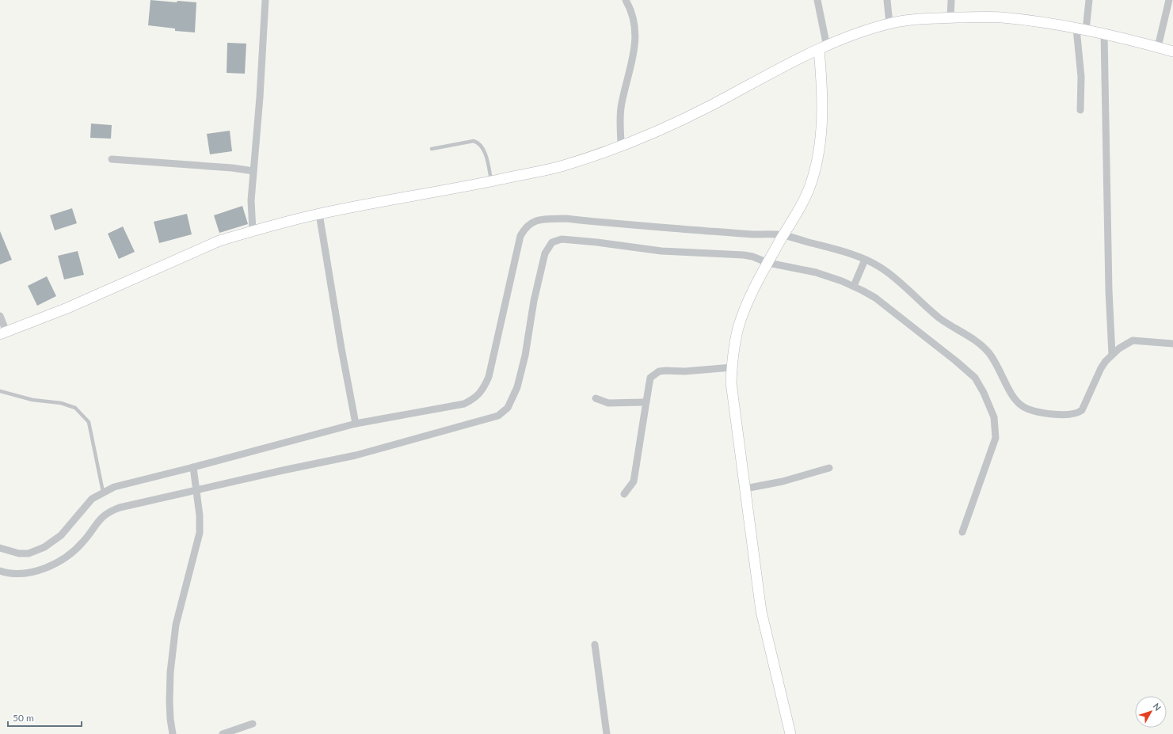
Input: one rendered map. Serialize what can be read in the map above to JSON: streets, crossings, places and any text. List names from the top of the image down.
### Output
{
  "scale_bar": "50 m",
  "north": "top right"
}
